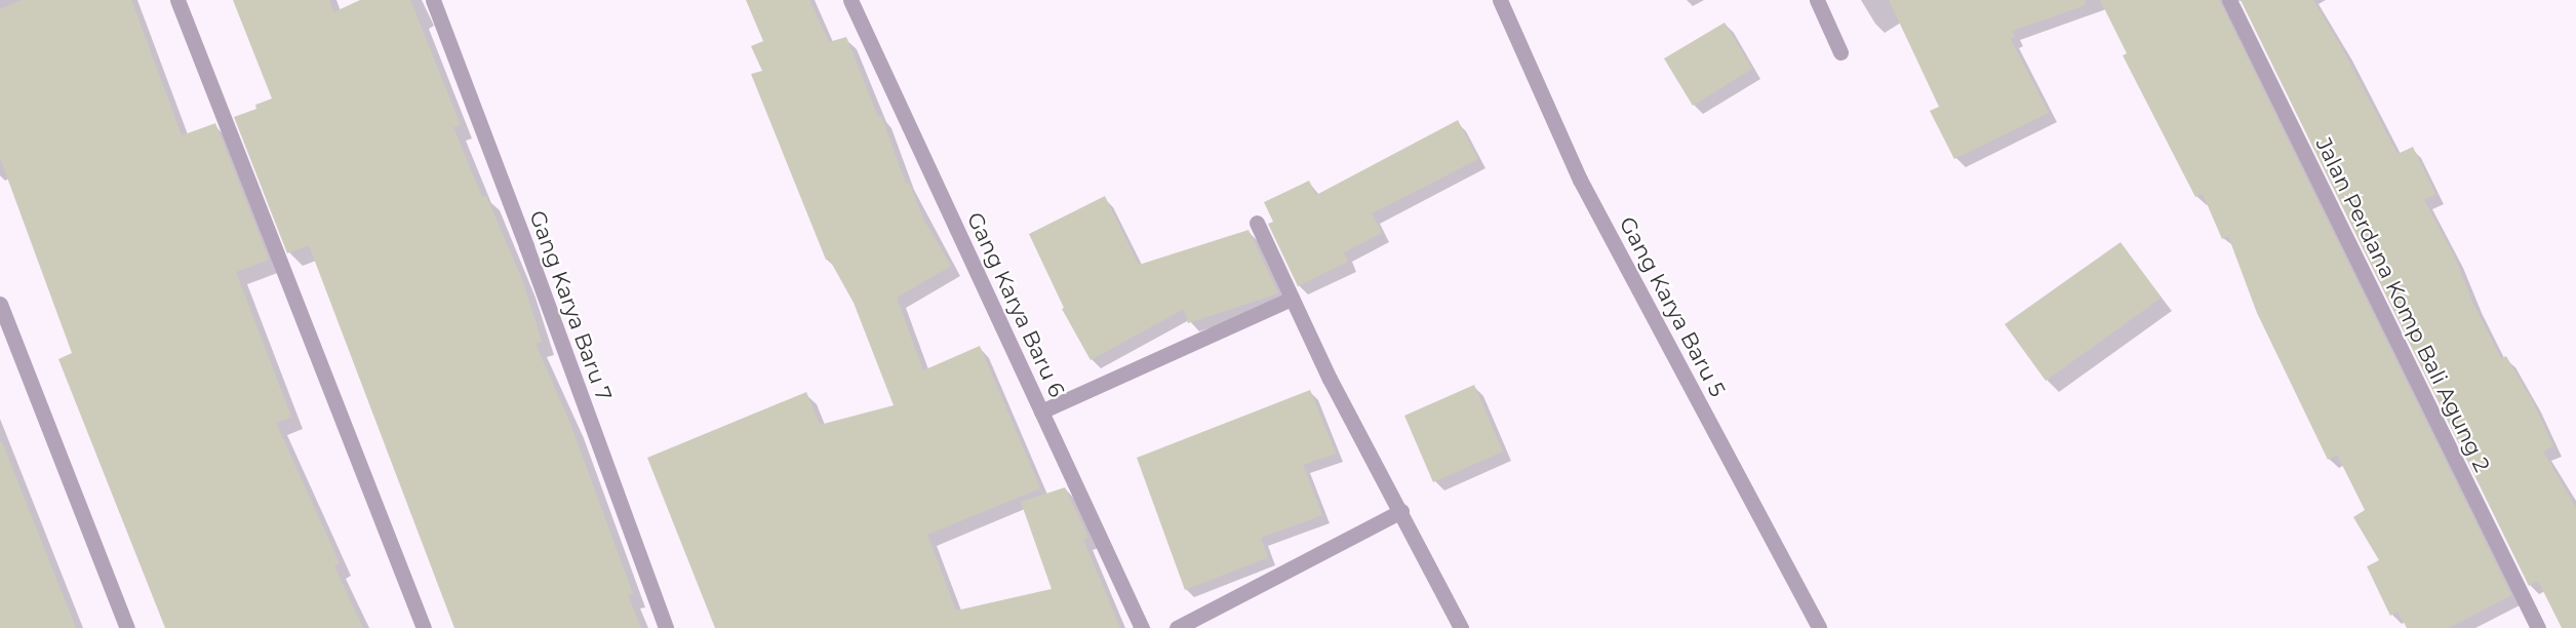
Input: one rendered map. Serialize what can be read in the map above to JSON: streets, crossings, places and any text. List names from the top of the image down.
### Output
{
  "streets": {
    "street": [
      "Gang Karya Baru 6",
      "Jalan Perdana Komp Bali Agung 2",
      "Gang Karya Baru 7",
      "Gang Karya Baru 5"
    ]
  }
}
